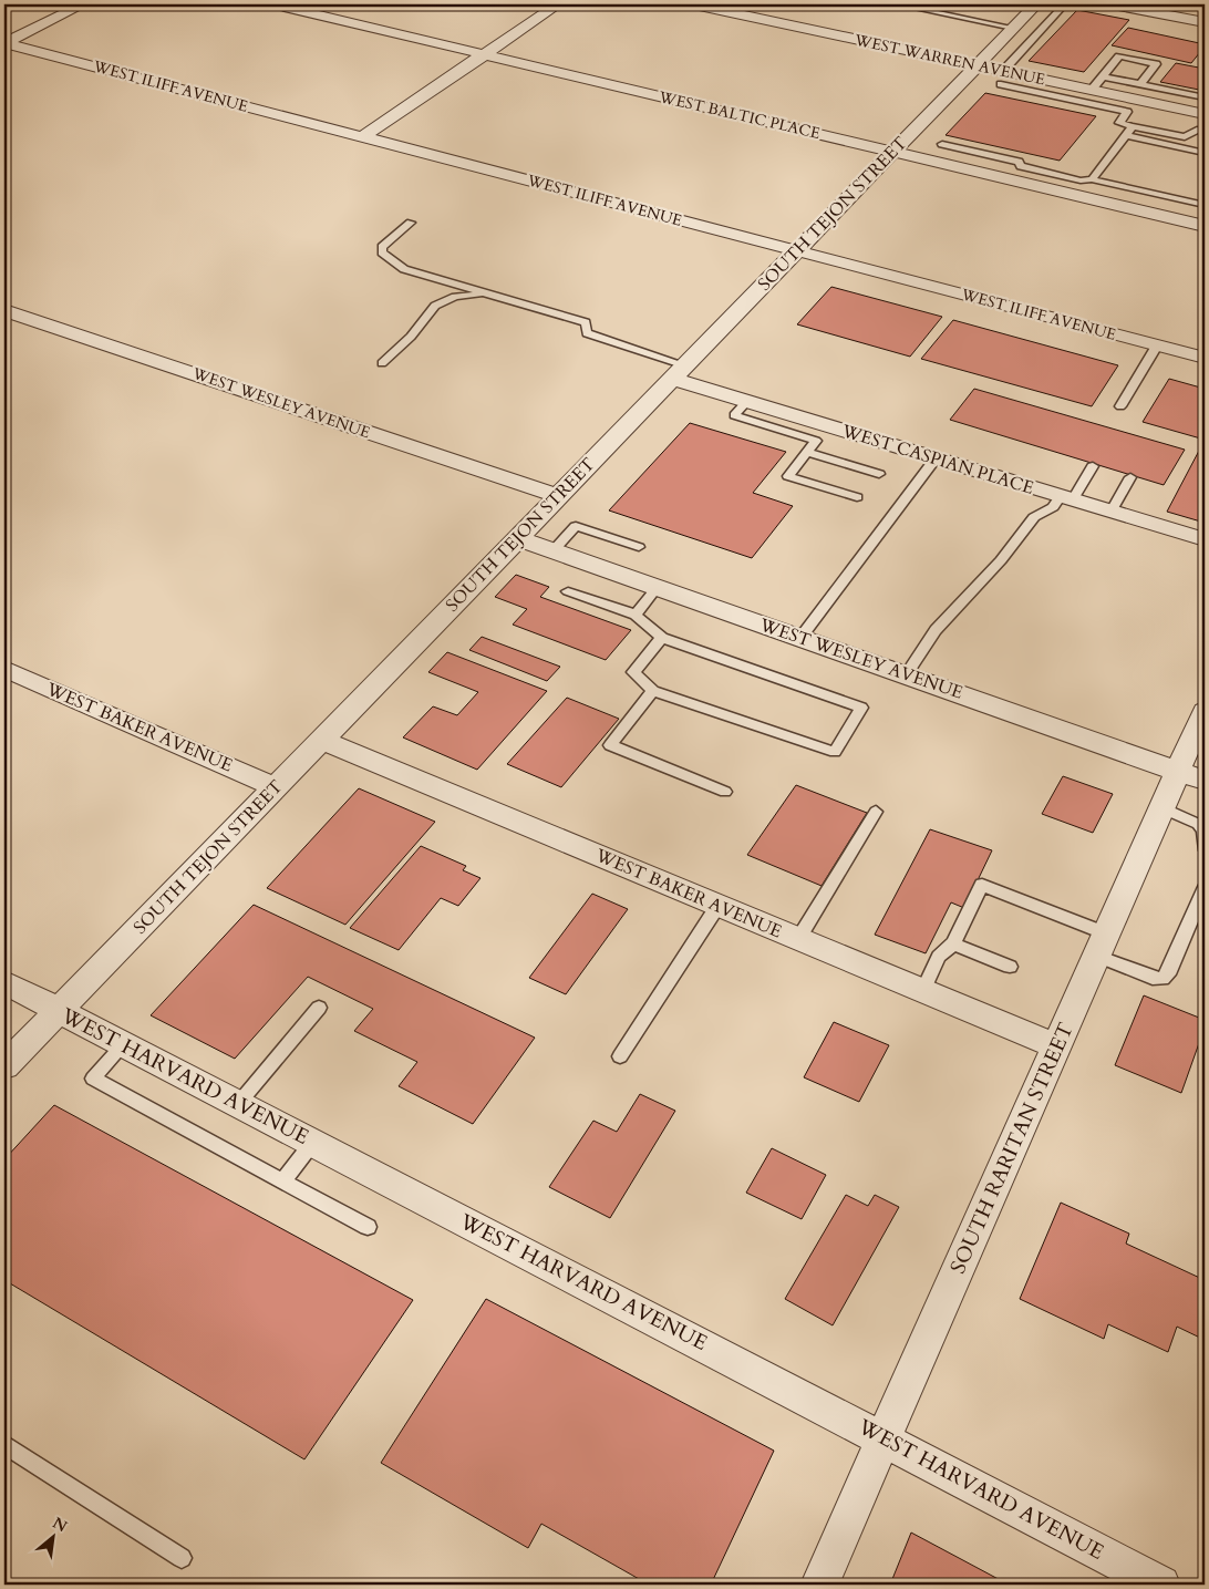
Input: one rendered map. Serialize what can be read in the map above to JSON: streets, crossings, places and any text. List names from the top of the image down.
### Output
{
  "streets": {
    "street": [
      "WEST WARREN AVENUE",
      "WEST ILIFF AVENUE",
      "WEST BALTIC PLACE",
      "SOUTH TEJON STREET",
      "WEST WESLEY AVENUE",
      "WEST CASPIAN PLACE",
      "WEST BAKER AVENUE",
      "WEST HARVARD AVENUE",
      "SOUTH RARITAN STREET"
    ]
  },
  "crossings": [
    ["WEST WARREN AVENUE", "SOUTH TEJON STREET"],
    ["WEST ILIFF AVENUE", "SOUTH TEJON STREET"],
    ["WEST BALTIC PLACE", "SOUTH TEJON STREET"],
    ["SOUTH TEJON STREET", "WEST WESLEY AVENUE"],
    ["SOUTH TEJON STREET", "WEST CASPIAN PLACE"],
    ["SOUTH TEJON STREET", "WEST BAKER AVENUE"],
    ["SOUTH TEJON STREET", "WEST HARVARD AVENUE"],
    ["WEST WESLEY AVENUE", "SOUTH RARITAN STREET"],
    ["WEST BAKER AVENUE", "SOUTH RARITAN STREET"],
    ["WEST HARVARD AVENUE", "SOUTH RARITAN STREET"]
  ],
  "north": "top right"
}
